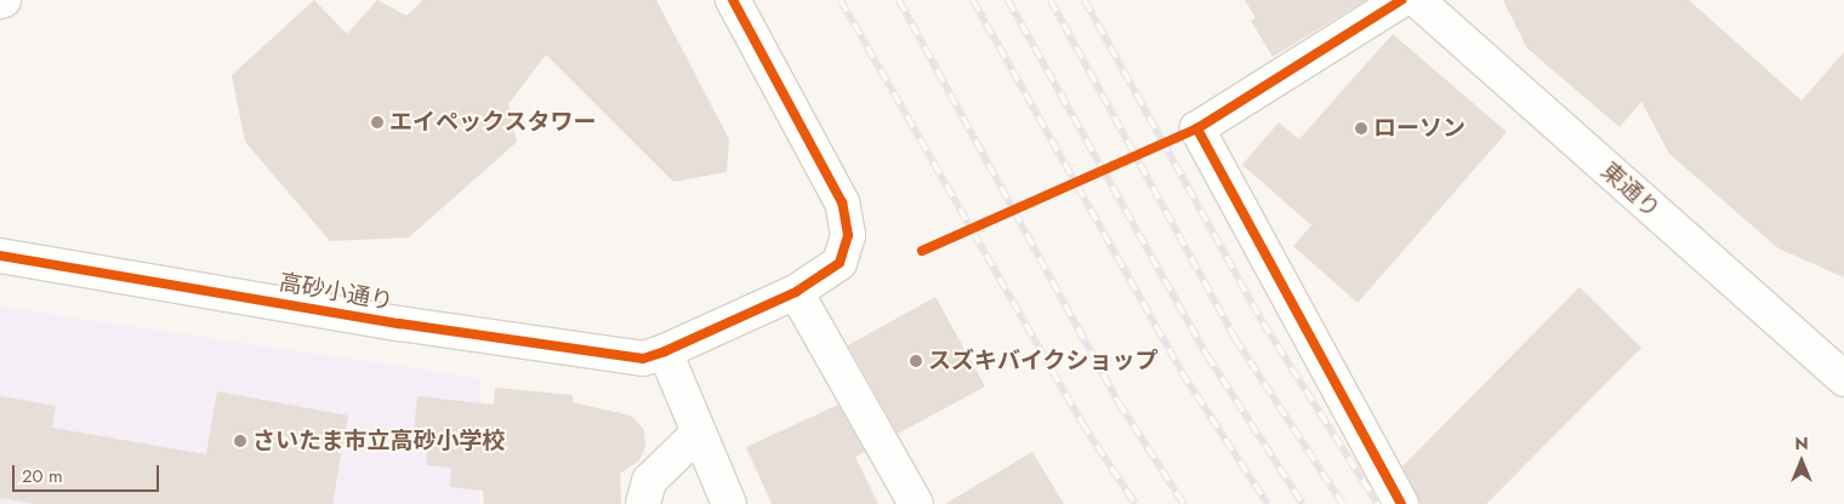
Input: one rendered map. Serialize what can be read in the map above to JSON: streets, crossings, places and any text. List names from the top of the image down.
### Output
{
  "streets": {
    "street": ["東通り", "高砂小通り"]
  },
  "places": [
    "エイペックスタワー",
    "ローソン",
    "スズキバイクショップ",
    "さいたま市立高砂小学校"
  ],
  "scale_bar": "20 m",
  "north": "top"
}
